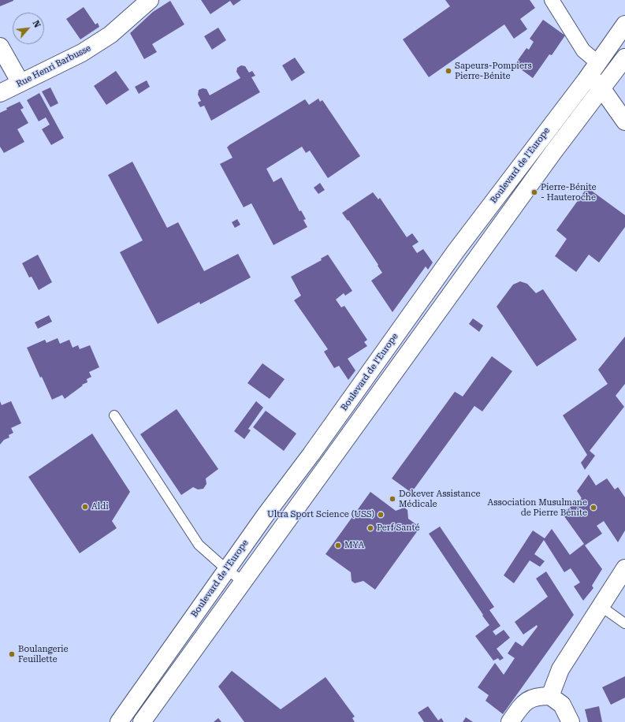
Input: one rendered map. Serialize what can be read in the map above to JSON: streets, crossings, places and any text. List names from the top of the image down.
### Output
{
  "streets": {
    "main road": ["Rue Henri Barbusse", "Boulevard de l'Europe"]
  },
  "places": [
    "Sapeurs-Pompiers Pierre-Bénite",
    "Pierre-Bénite - Hauteroche",
    "Dokever Assistance Médicale",
    "Aldi",
    "Association Musulmane de Pierre Bénite",
    "Ultra Sport Science (USS)",
    "Perf Santé",
    "MYA",
    "Boulangerie Feuillette"
  ],
  "north": "top right"
}
